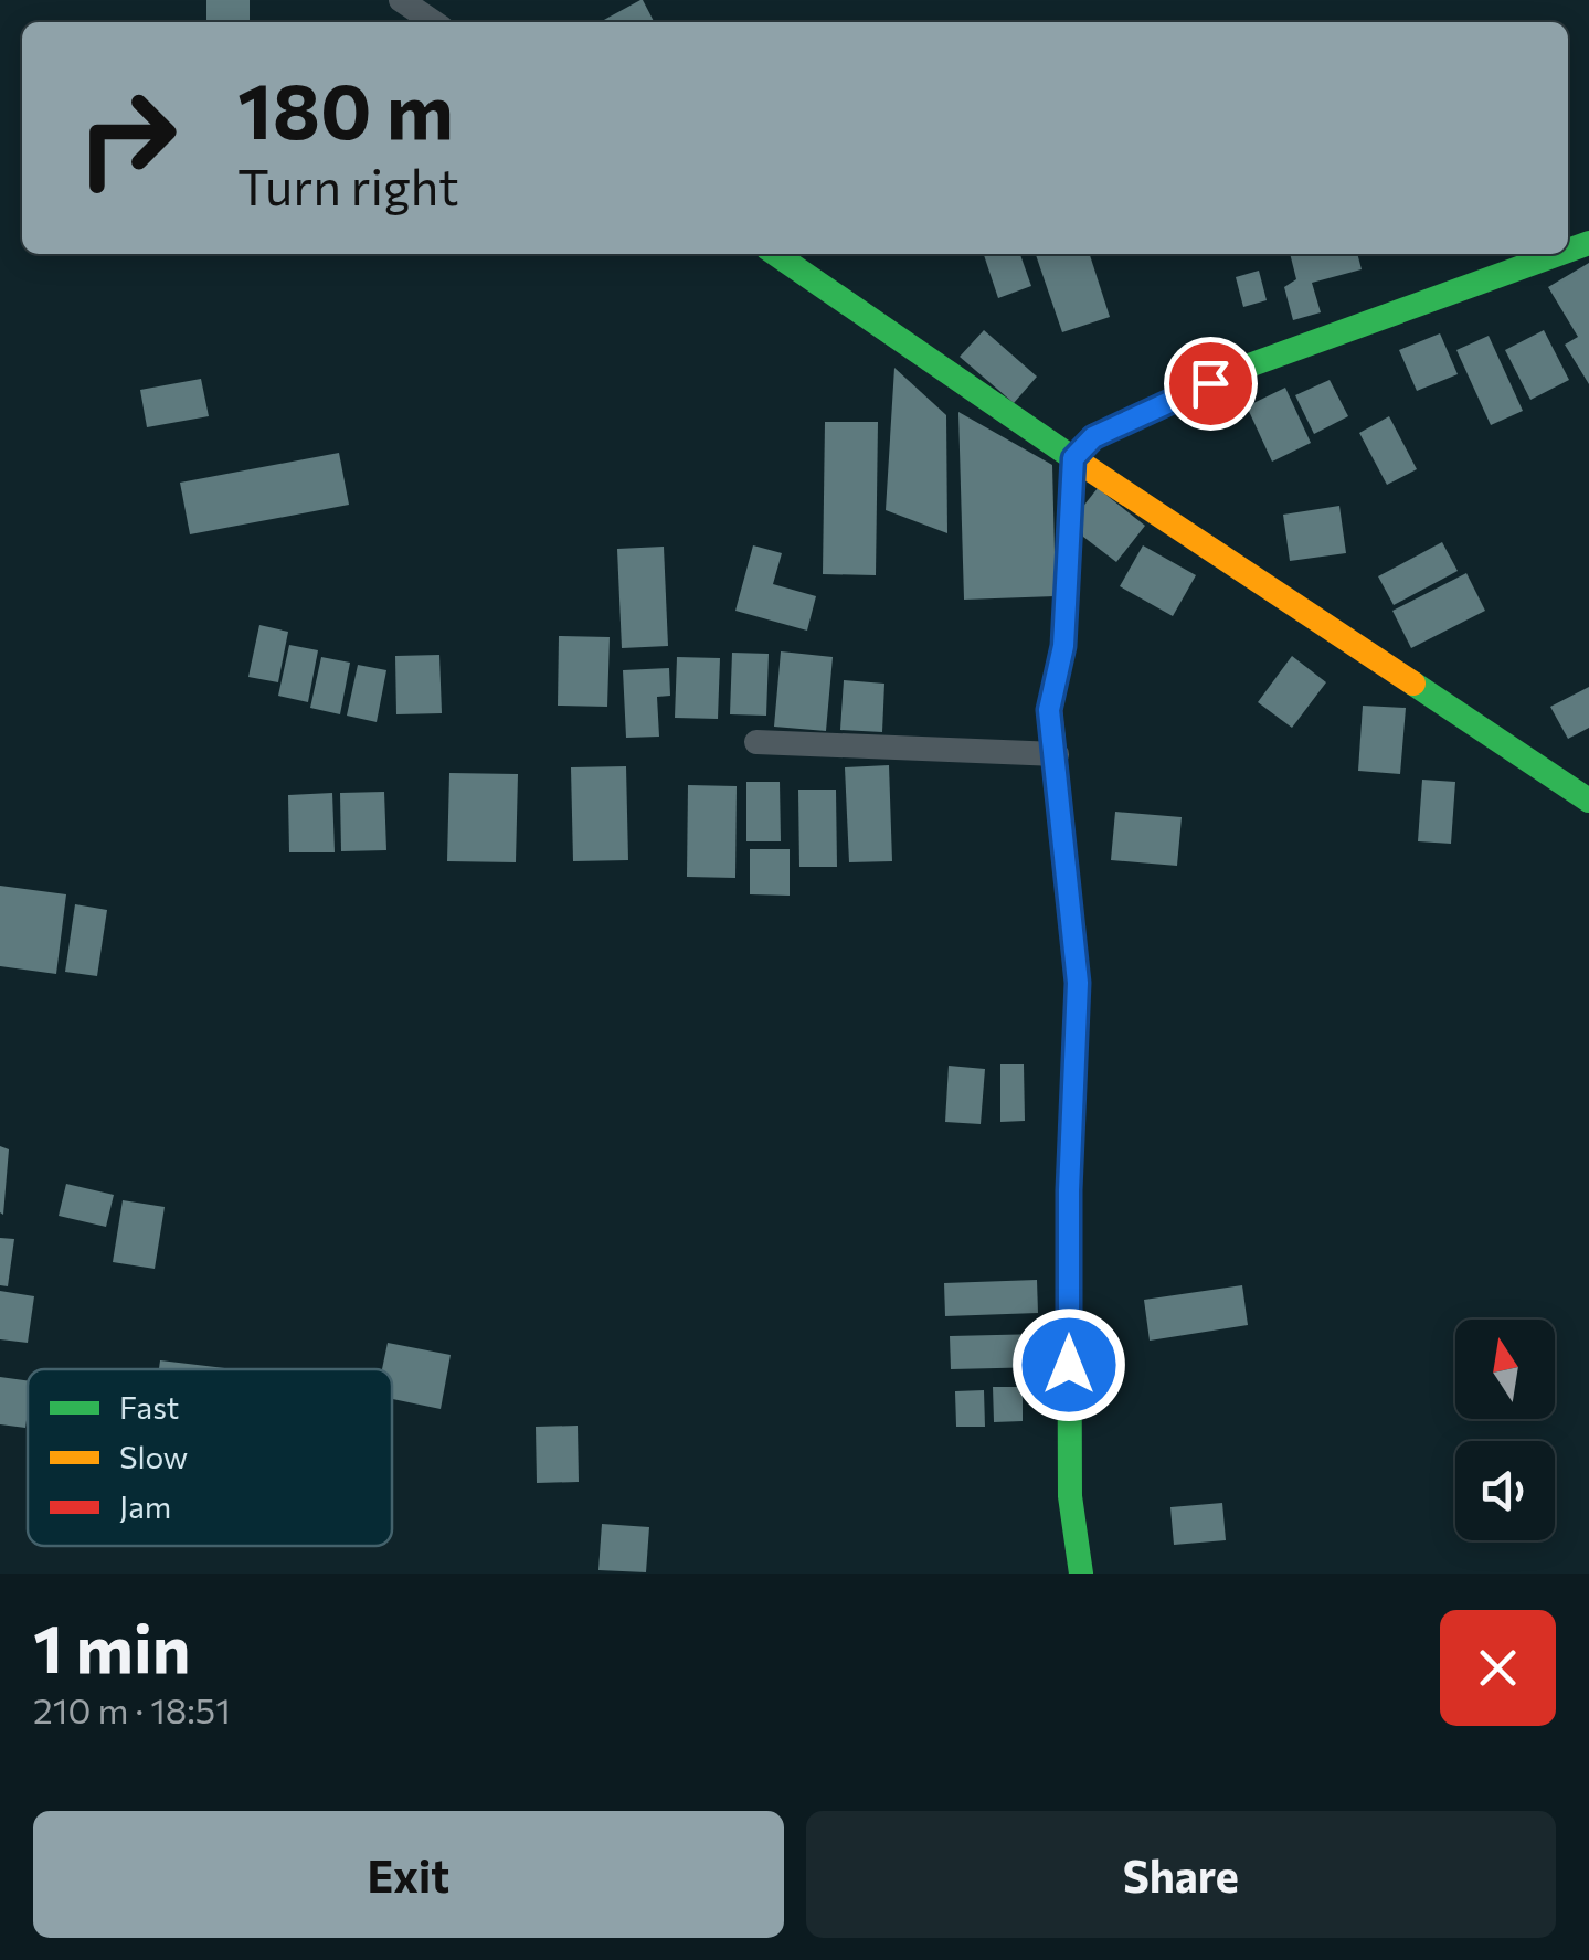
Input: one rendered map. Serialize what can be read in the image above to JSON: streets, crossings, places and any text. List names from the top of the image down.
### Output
{
  "legend": ["Fast", "Slow", "Jam"],
  "north": "top",
  "page": {
    "turn": ["180 m", "Turn right"],
    "heading": ["1 min", "210 m · 18:51"],
    "buttons": ["Exit", "Share"]
  }
}
